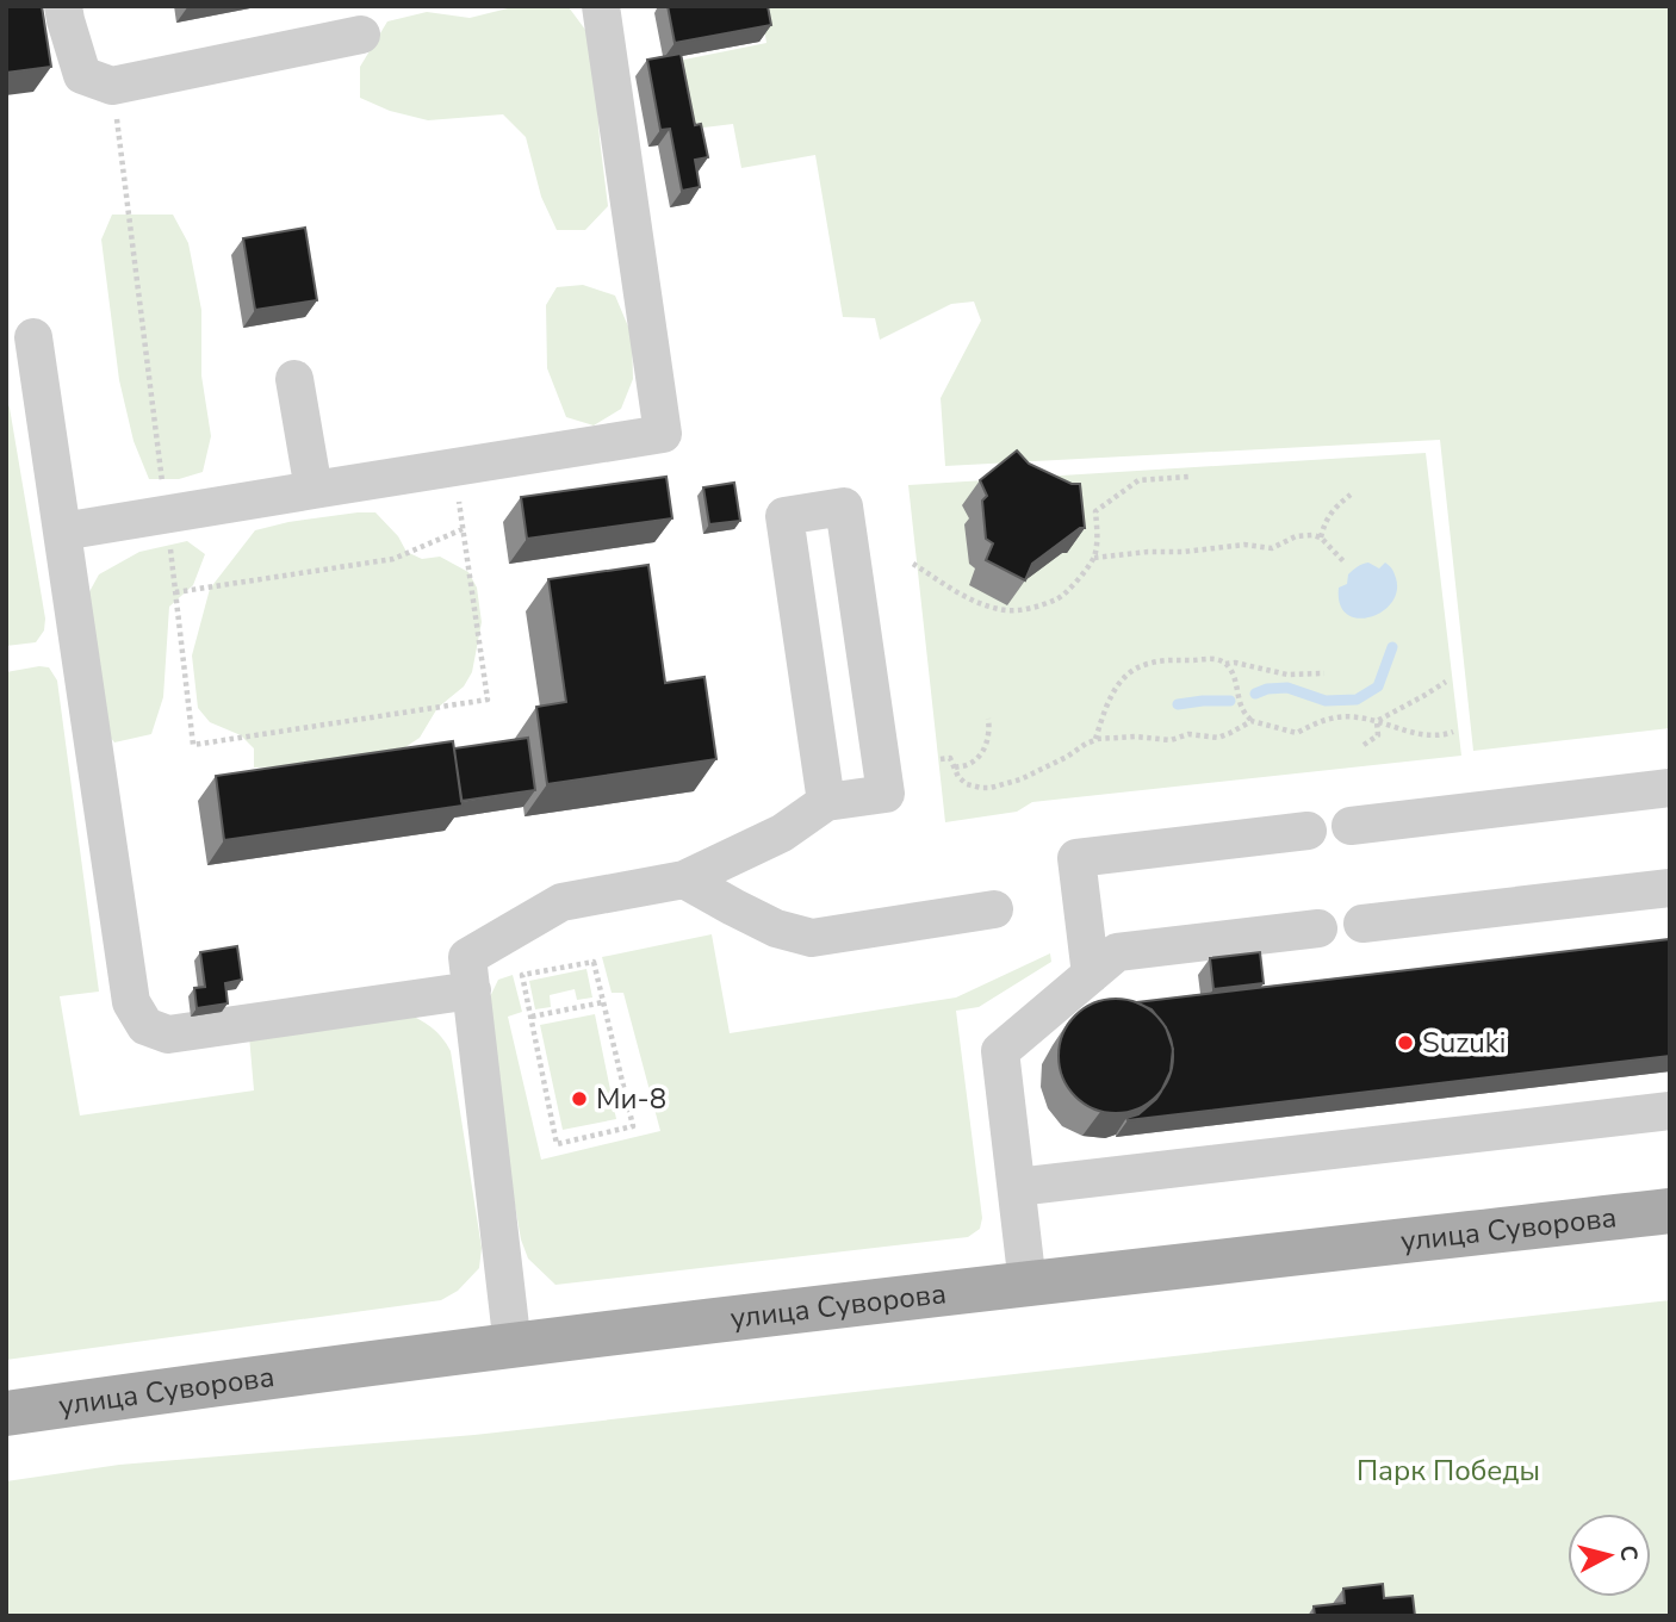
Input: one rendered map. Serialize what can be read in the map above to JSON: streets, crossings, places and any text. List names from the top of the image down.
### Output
{
  "streets": {
    "main road": ["улица Суворова"]
  },
  "parks": ["Парк Победы"],
  "places": ["Suzuki", "Ми-8"],
  "north": "right"
}
